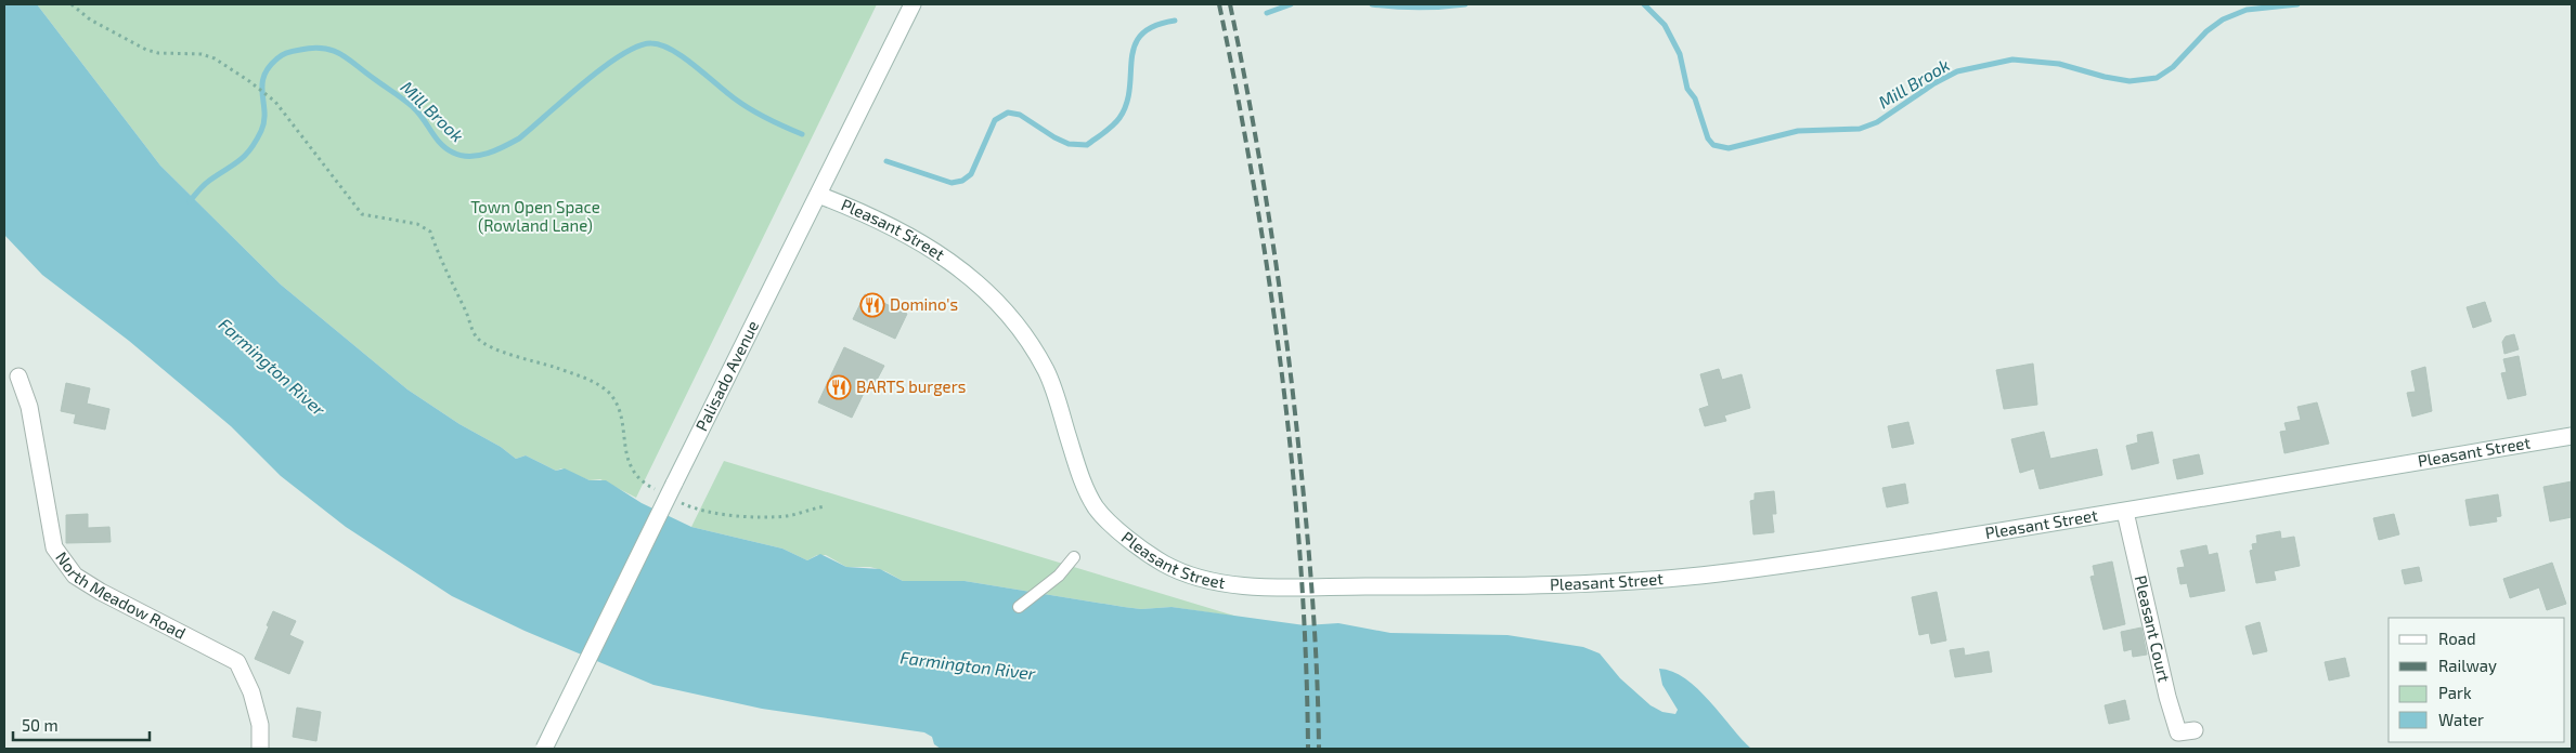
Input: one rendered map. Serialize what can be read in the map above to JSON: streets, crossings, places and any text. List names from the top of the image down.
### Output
{
  "streets": {
    "street": [
      "Pleasant Street",
      "Palisado Avenue",
      "North Meadow Road",
      "Pleasant Court"
    ]
  },
  "crossings": [
    ["Pleasant Street", "Palisado Avenue"],
    ["Pleasant Street", "Pleasant Court"]
  ],
  "water": ["Mill Brook", "Farmington River"],
  "parks": ["Town Open Space (Rowland Lane)"],
  "places": {
    "restaurant": ["Domino's", "BARTS burgers"]
  },
  "legend": [
    "Road",
    "Railway",
    "Park",
    "Water"
  ],
  "scale_bar": "50 m"
}
